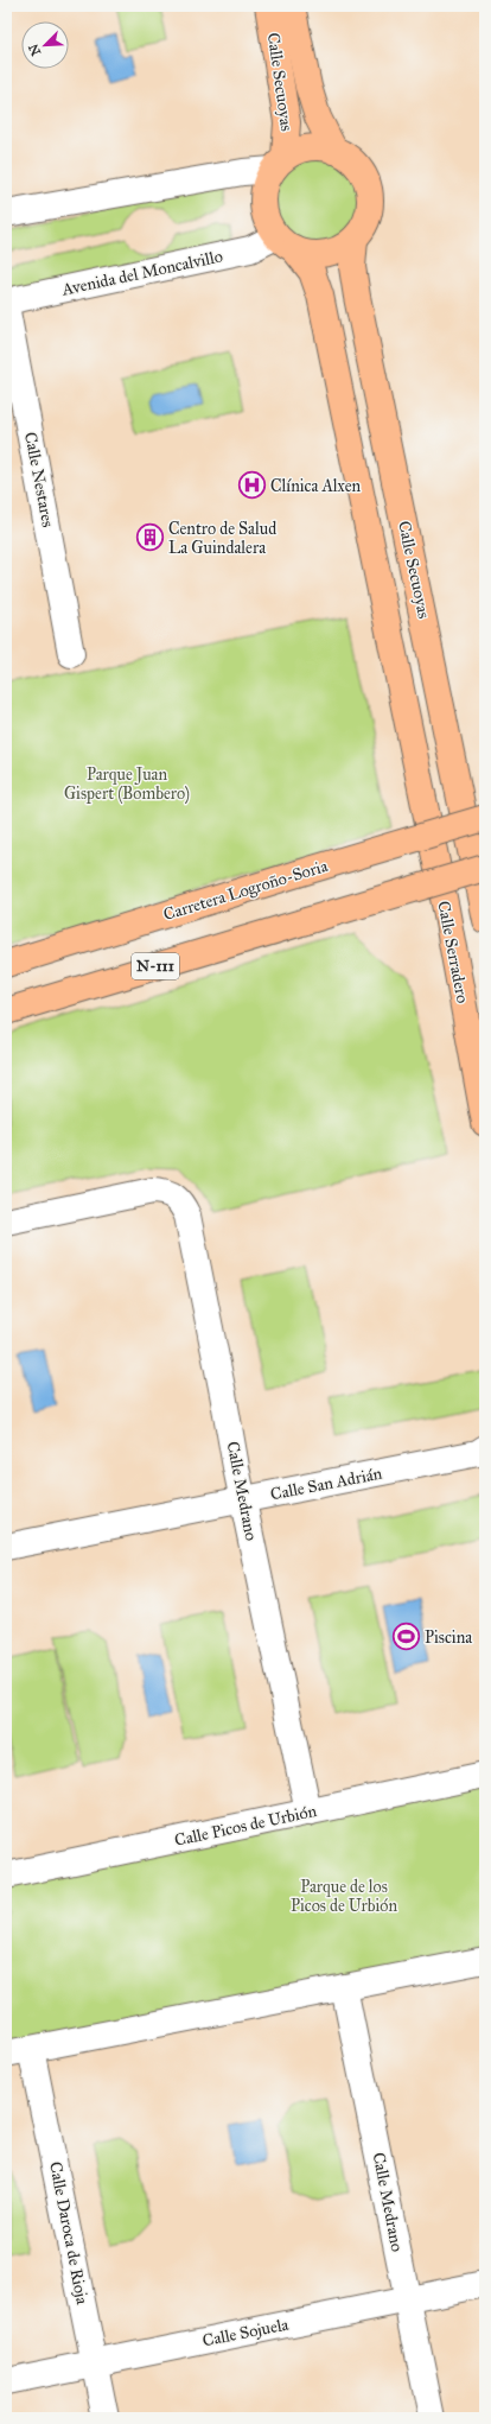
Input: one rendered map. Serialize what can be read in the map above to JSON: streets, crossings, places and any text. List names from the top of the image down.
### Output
{
  "streets": {
    "main road": [
      "Calle Secuoyas",
      "Carretera Logroño-Soria",
      "Calle Serradero",
      "N-111"
    ],
    "street": [
      "Avenida del Moncalvillo",
      "Calle Nestares",
      "Calle San Adrián",
      "Calle Medrano",
      "Calle Picos de Urbión",
      "Calle Daroca de Rioja",
      "Calle Sojuela"
    ]
  },
  "crossings": [
    ["Calle Secuoyas", "Avenida del Moncalvillo"],
    ["Calle Secuoyas", "Calle Serradero"],
    ["Avenida del Moncalvillo", "Calle Serradero"],
    ["Calle San Adrián", "Calle Medrano"],
    ["Calle Medrano", "Calle Picos de Urbión"],
    ["Calle Medrano", "Calle Sojuela"],
    ["Calle Daroca de Rioja", "Calle Sojuela"]
  ],
  "parks": ["Parque Juan Gispert (Bombero)", "Parque de los Picos de Urbión"],
  "places": {
    "hospital": ["Clínica Alxen"],
    "building": ["Centro de Salud La Guindalera"],
    "sports": ["Piscina"]
  },
  "north": "bottom left"
}
